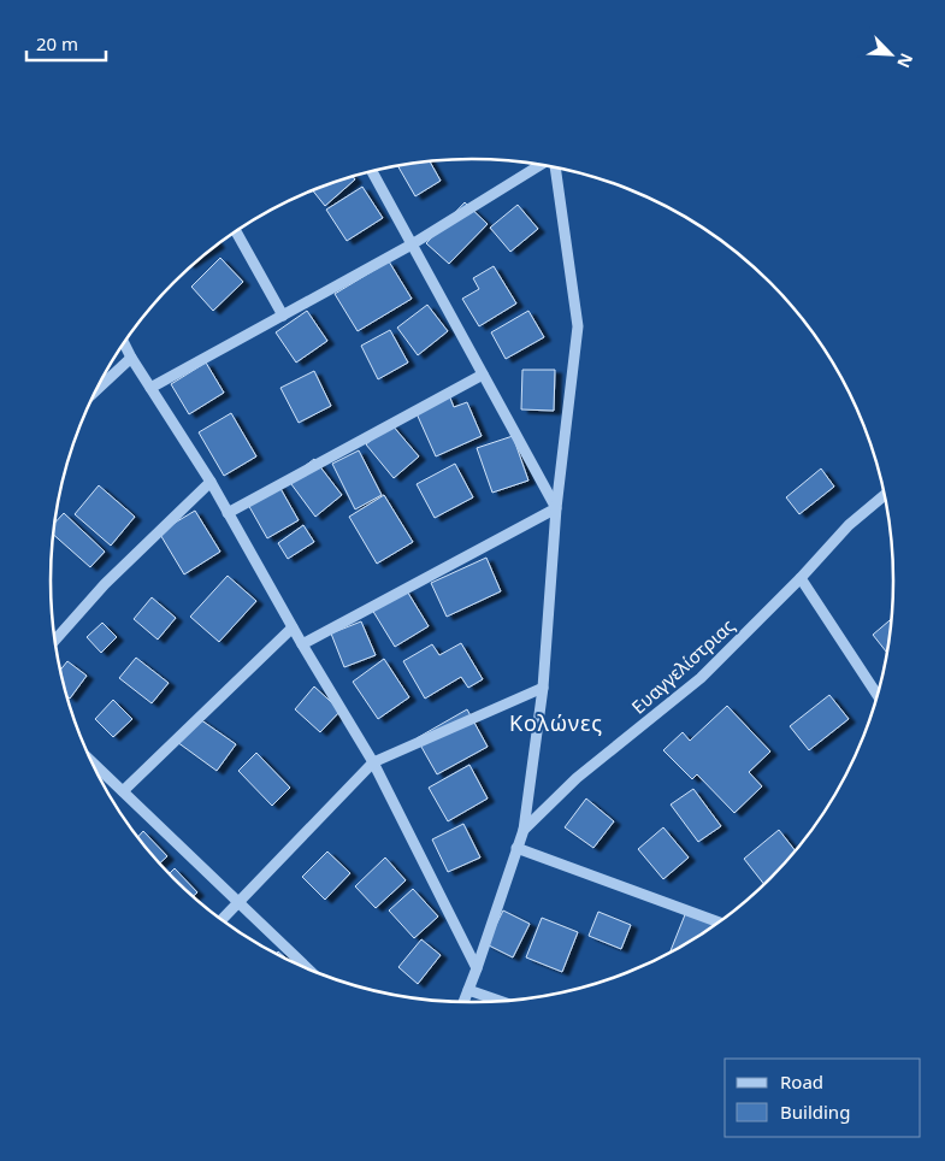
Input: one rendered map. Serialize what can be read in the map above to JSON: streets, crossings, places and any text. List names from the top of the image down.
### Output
{
  "streets": {
    "street": ["Ευαγγελίστριας"]
  },
  "districts": ["Κολώνες"],
  "legend": ["Road", "Building"],
  "scale_bar": "20 m",
  "north": "bottom right"
}
